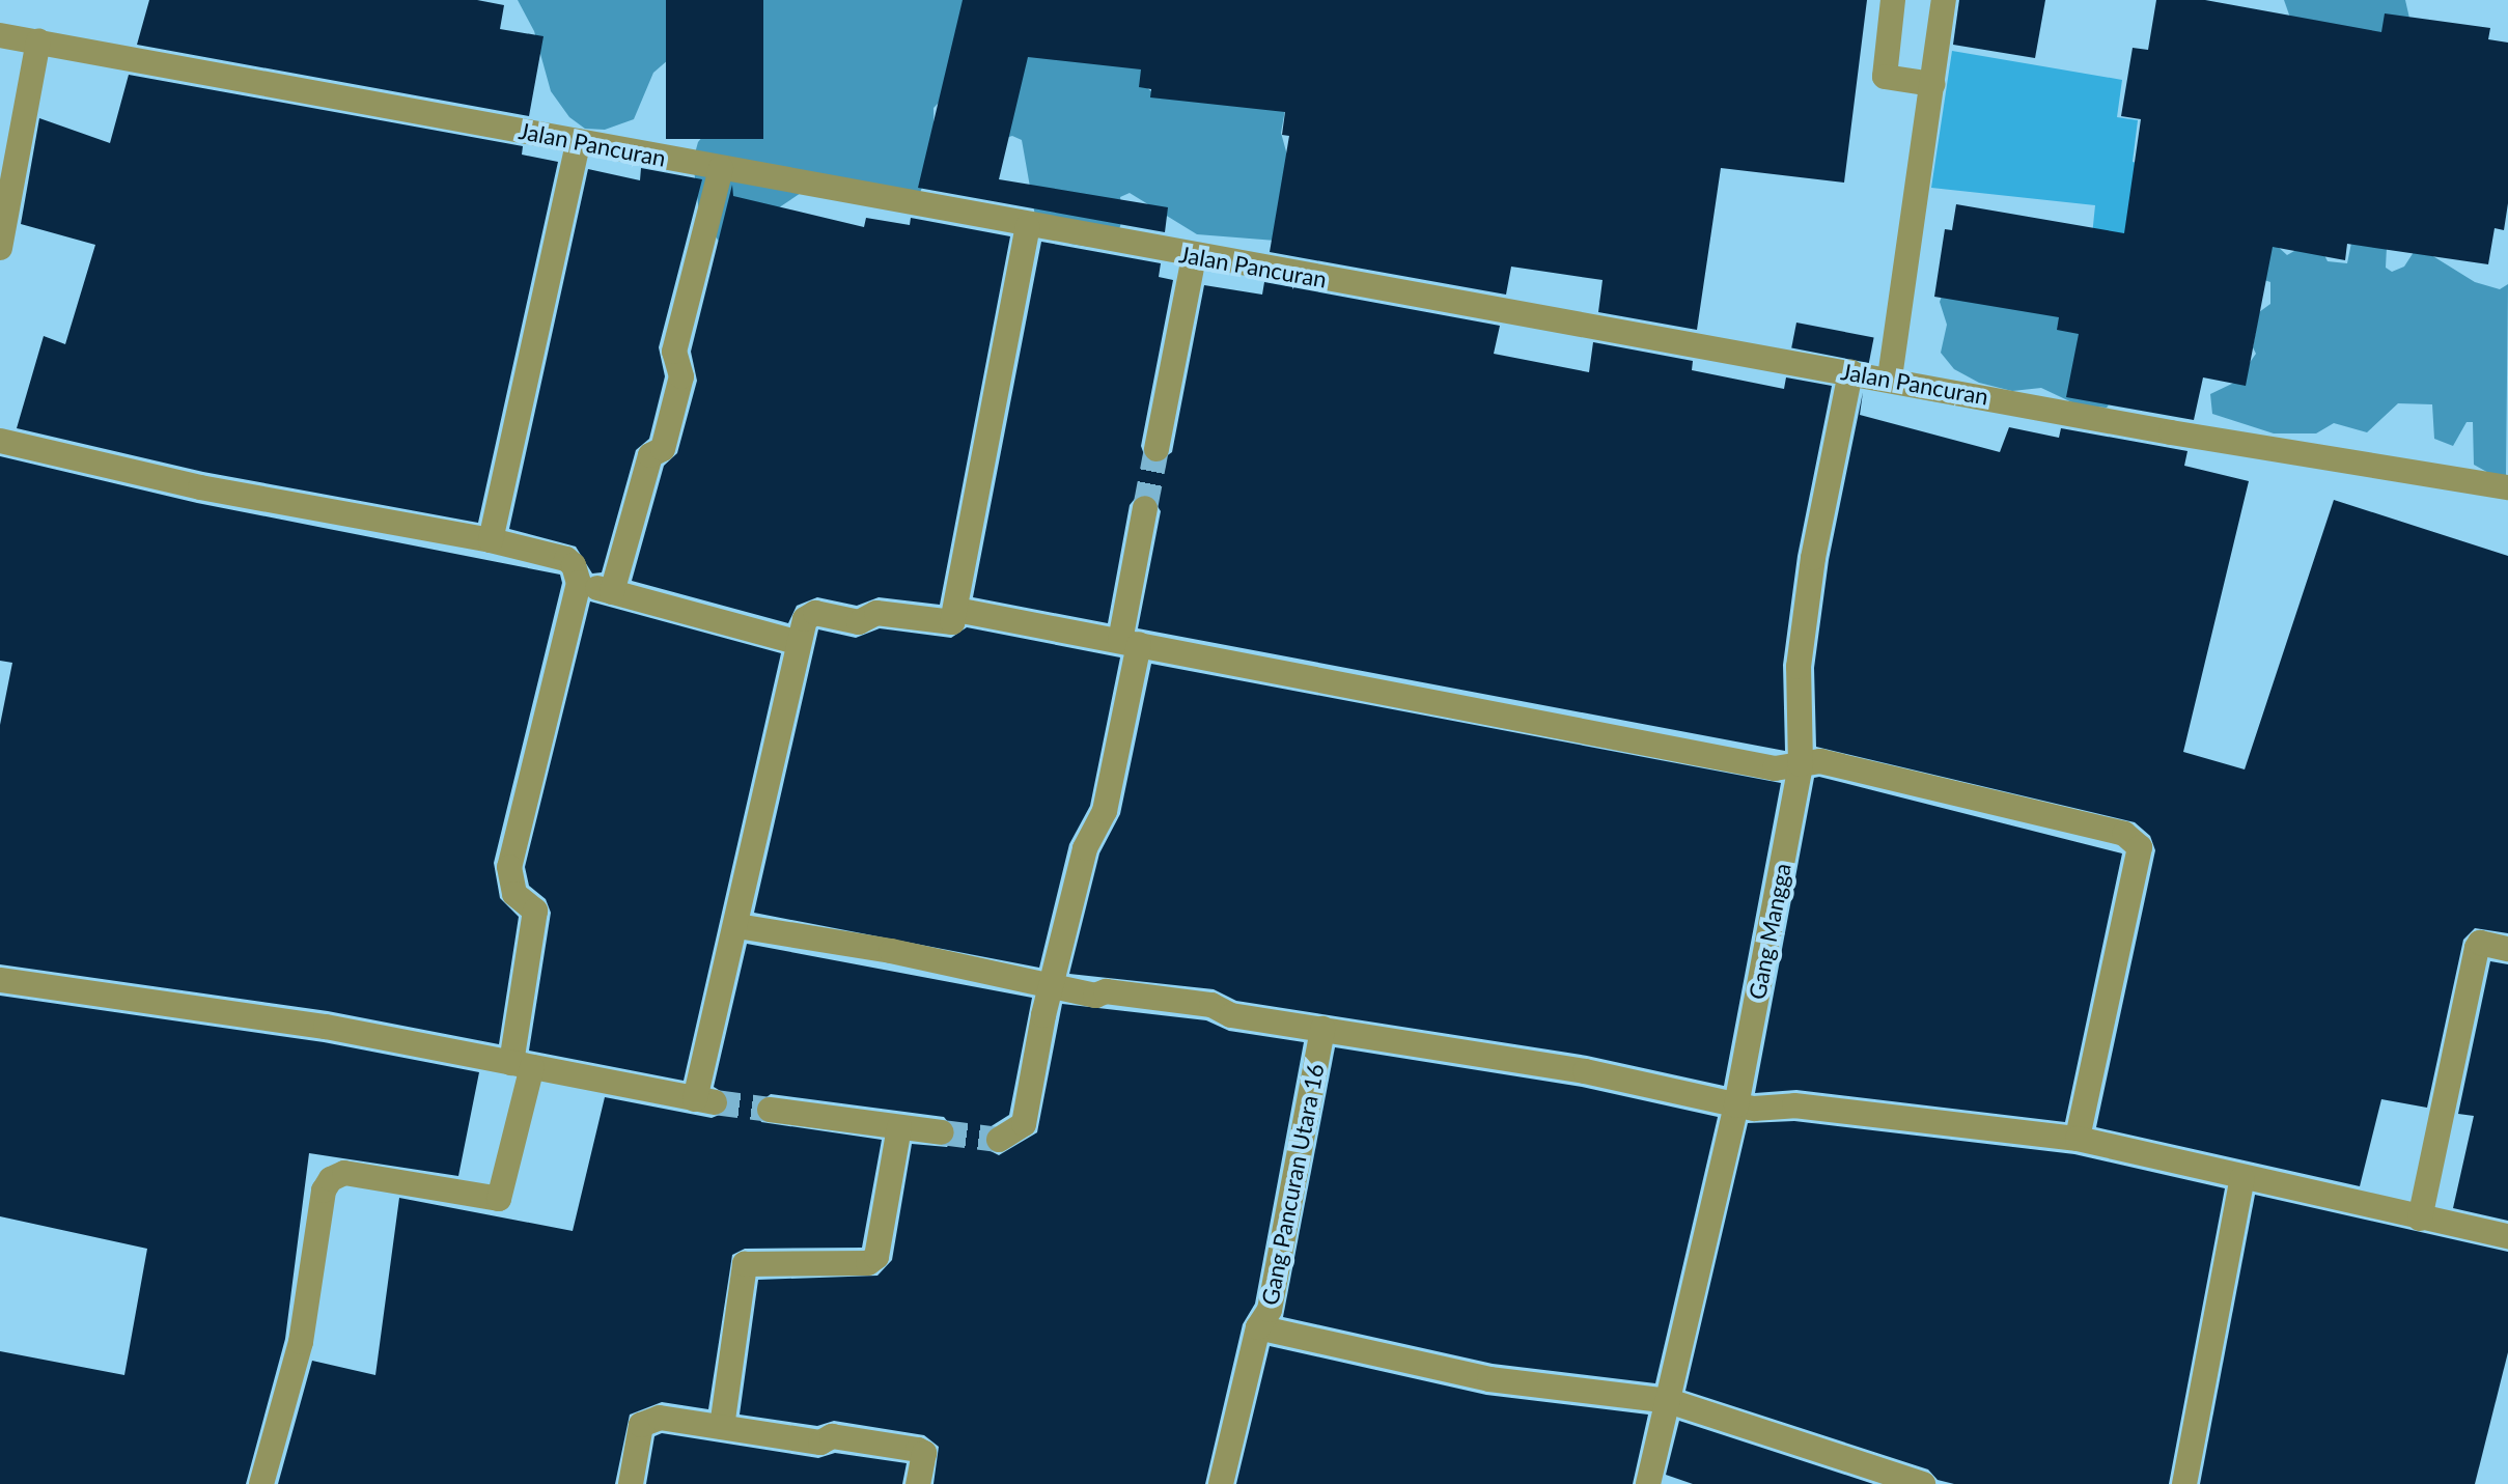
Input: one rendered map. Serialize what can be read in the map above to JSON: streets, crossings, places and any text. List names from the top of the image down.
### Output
{
  "streets": {
    "street": ["Jalan Pancuran", "Gang Mangga", "Gang Pancuran Utara 16"]
  },
  "crossings": [
    ["Jalan Pancuran", "Gang Mangga"]
  ]
}
